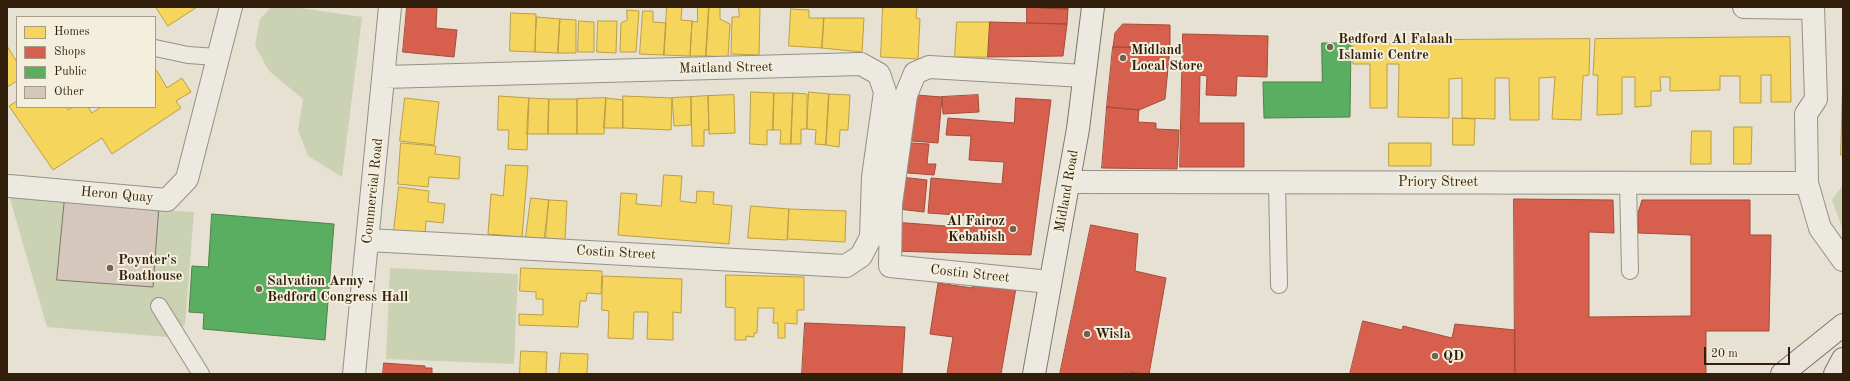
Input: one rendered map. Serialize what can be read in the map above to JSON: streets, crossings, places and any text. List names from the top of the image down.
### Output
{
  "streets": {
    "street": [
      "Maitland Street",
      "Priory Street",
      "Commercial Road",
      "Midland Road",
      "Heron Quay",
      "Costin Street"
    ]
  },
  "crossings": [
    ["Maitland Street", "Commercial Road"],
    ["Maitland Street", "Costin Street"],
    ["Priory Street", "Midland Road"],
    ["Commercial Road", "Costin Street"],
    ["Midland Road", "Costin Street"]
  ],
  "places": [
    "Bedford Al Falaah Islamic Centre",
    "Midland Local Store",
    "Al Fairoz Kebabish",
    "Poynter's Boathouse",
    "Salvation Army - Bedford Congress Hall",
    "Wisla",
    "QD"
  ],
  "legend": [
    "Homes",
    "Shops",
    "Public",
    "Other"
  ],
  "scale_bar": "20 m"
}
